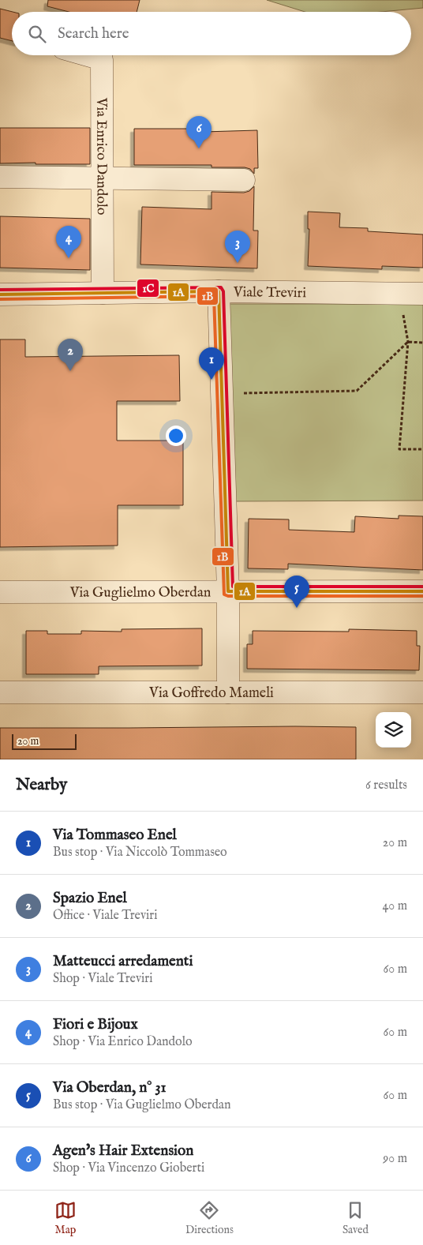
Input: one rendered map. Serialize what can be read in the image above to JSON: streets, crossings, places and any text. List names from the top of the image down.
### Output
{
  "streets": {
    "street": [
      "Via Enrico Dandolo",
      "Viale Treviri",
      "Via Guglielmo Oberdan",
      "Via Goffredo Mameli"
    ]
  },
  "crossings": [
    ["Via Enrico Dandolo", "Viale Treviri"]
  ],
  "lines": ["transit line 1C", "transit line 1A", "transit line 1B"],
  "scale_bar": "20 m",
  "page": {
    "search": "Search here",
    "pins": [
      "6",
      "4",
      "3",
      "2",
      "1",
      "5"
    ],
    "scale": "20 m",
    "heading": ["Nearby", "6 results"],
    "list": [
      {
        "mark": "1",
        "name": "Via Tommaseo Enel",
        "note": "Bus stop · Via Niccolò Tommaseo",
        "value": "20 m"
      },
      {
        "mark": "2",
        "name": "Spazio Enel",
        "note": "Office · Viale Treviri",
        "value": "40 m"
      },
      {
        "mark": "3",
        "name": "Matteucci arredamenti",
        "note": "Shop · Viale Treviri",
        "value": "60 m"
      },
      {
        "mark": "4",
        "name": "Fiori e Bijoux",
        "note": "Shop · Via Enrico Dandolo",
        "value": "60 m"
      },
      {
        "mark": "5",
        "name": "Via Oberdan, n° 31",
        "note": "Bus stop · Via Guglielmo Oberdan",
        "value": "60 m"
      },
      {
        "mark": "6",
        "name": "Agen's Hair Extension",
        "note": "Shop · Via Vincenzo Gioberti",
        "value": "90 m"
      }
    ],
    "nav": ["Map", "Directions", "Saved"]
  }
}
